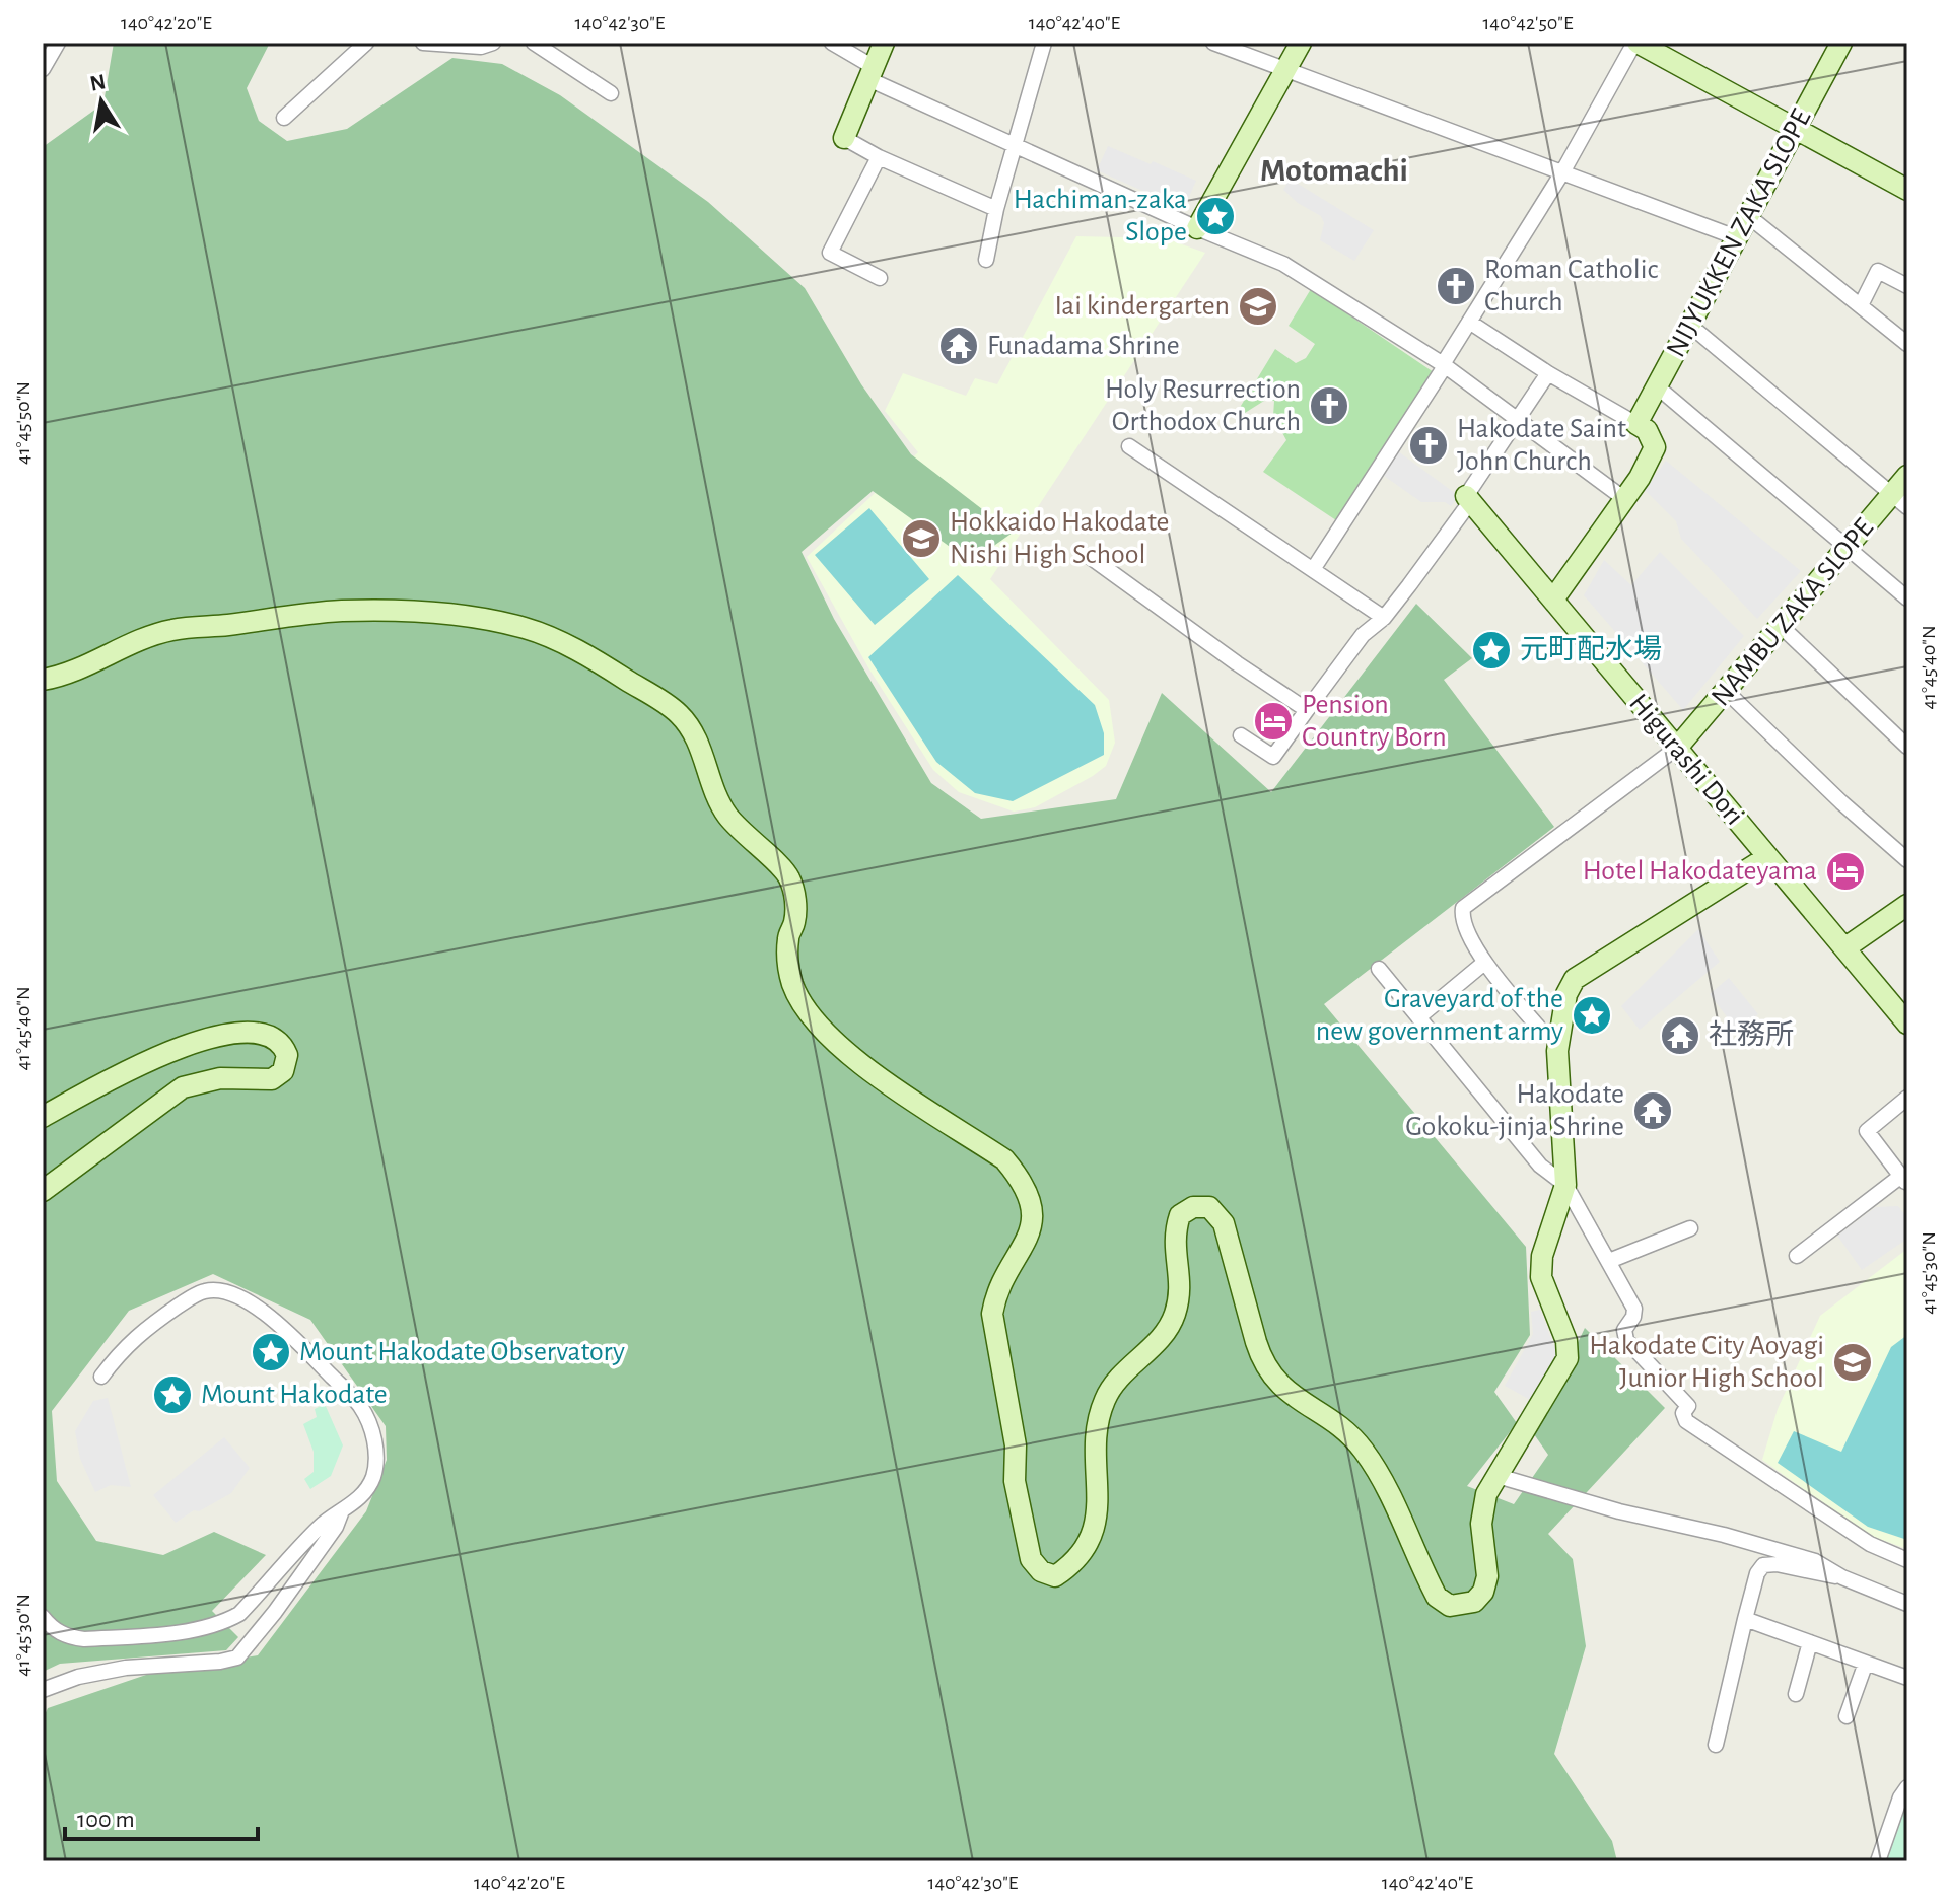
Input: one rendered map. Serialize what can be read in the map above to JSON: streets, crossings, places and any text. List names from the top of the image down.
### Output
{
  "streets": {
    "main road": ["NIJYUKKEN ZAKA SLOPE", "NAMBU ZAKA SLOPE", "Higurashi Dori"]
  },
  "crossings": [
    ["NAMBU ZAKA SLOPE", "Higurashi Dori"]
  ],
  "districts": ["Motomachi"],
  "places": {
    "place": [
      "Hachiman-zaka Slope",
      "元町配水場",
      "Graveyard of the new government army",
      "Mount Hakodate Observatory",
      "Mount Hakodate"
    ],
    "church": ["Roman Catholic Church", "Holy Resurrection Orthodox Church", "Hakodate Saint John Church"],
    "school or university": ["Iai kindergarten", "Hokkaido Hakodate Nishi High School", "Hakodate City Aoyagi Junior High School"],
    "temple": ["Funadama Shrine", "社務所", "Hakodate Gokoku-jinja Shrine"],
    "hotel": ["Pension Country Born", "Hotel Hakodateyama"]
  },
  "scale_bar": "100 m",
  "north": "top",
  "coordinates": [
    "140°42'20\"E",
    "140°42'30\"E",
    "140°42'40\"E",
    "140°42'50\"E",
    "41°45'50\"N",
    "41°45'40\"N",
    "41°45'30\"N"
  ]
}
